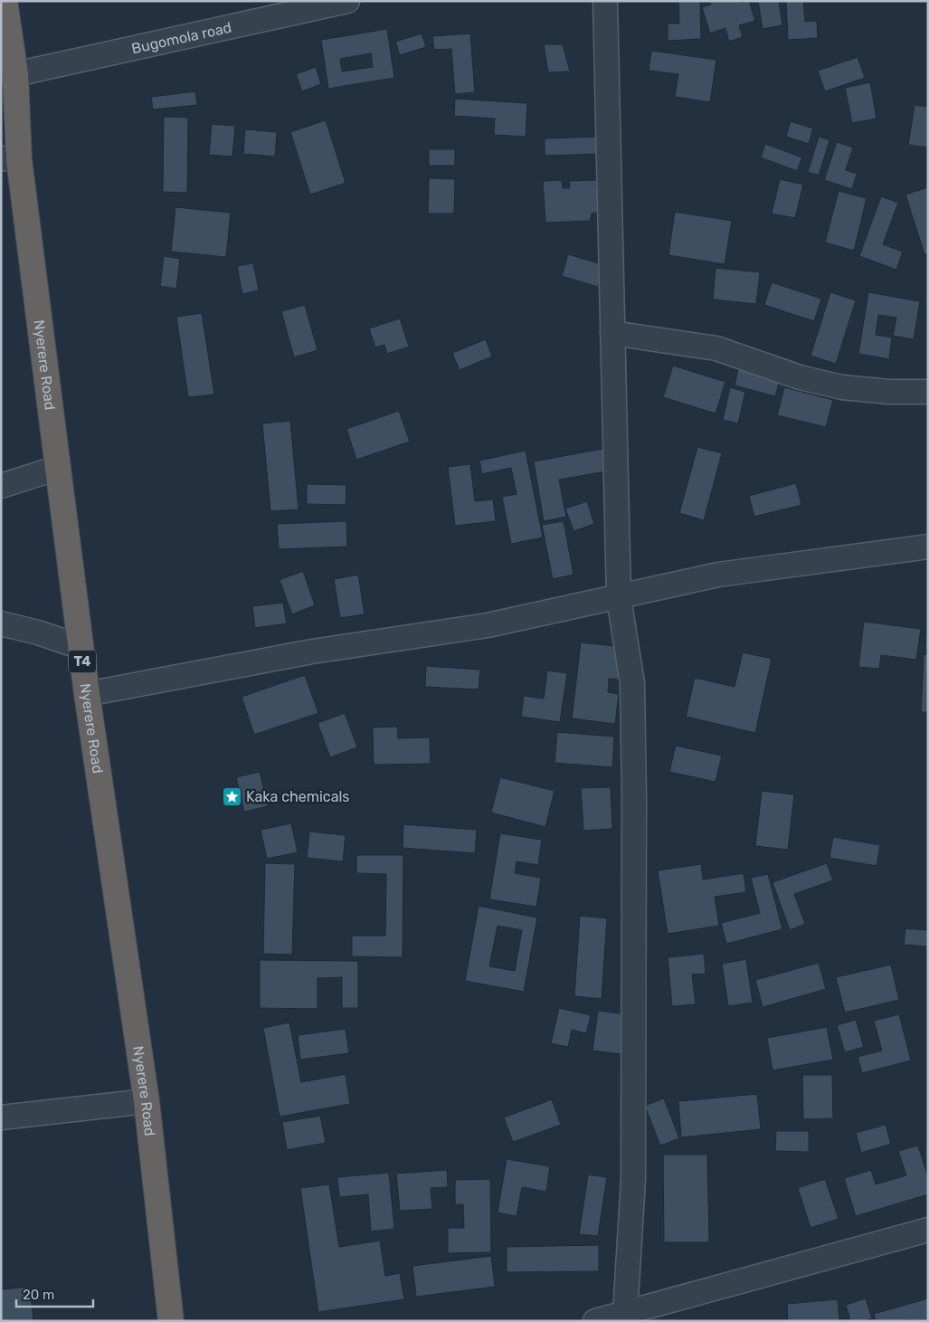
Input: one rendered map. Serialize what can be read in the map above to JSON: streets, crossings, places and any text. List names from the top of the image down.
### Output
{
  "streets": {
    "highway": ["Nyerere Road", "T4"],
    "street": ["Bugomola road"]
  },
  "crossings": [
    ["Bugomola road", "Nyerere Road"]
  ],
  "places": {
    "place": ["Kaka chemicals"]
  },
  "scale_bar": "20 m"
}
